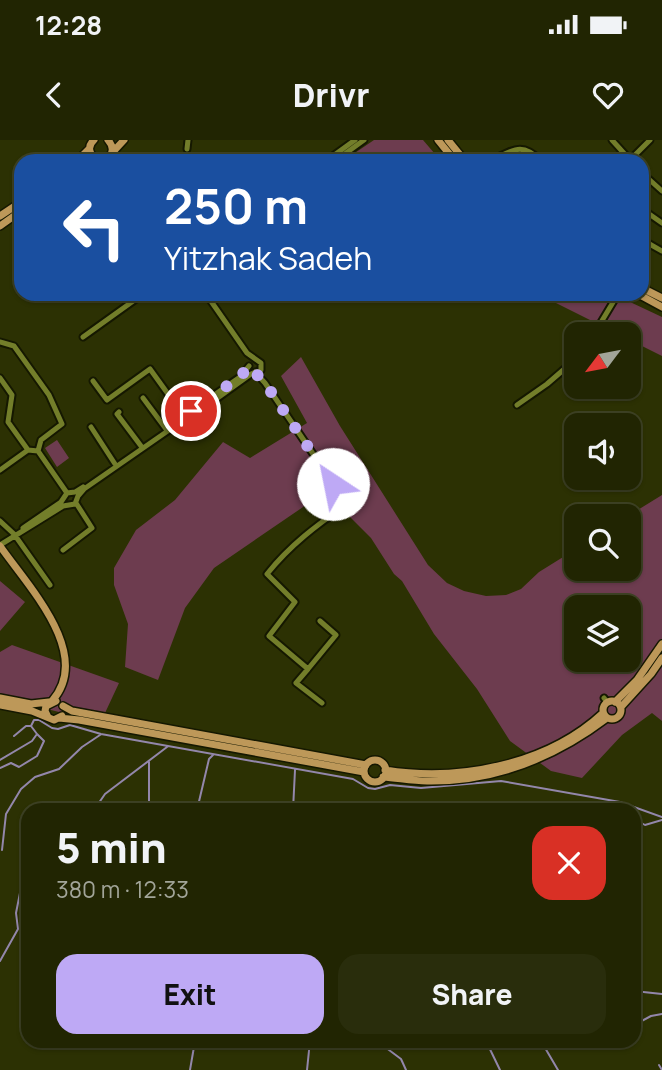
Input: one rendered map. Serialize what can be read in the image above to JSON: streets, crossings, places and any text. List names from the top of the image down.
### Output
{
  "north": "bottom left",
  "page": {
    "status": "12:28",
    "header": "Drivr",
    "turn": ["250 m", "Yitzhak Sadeh"],
    "heading": ["5 min", "380 m · 12:33"],
    "buttons": ["Exit", "Share"]
  }
}
